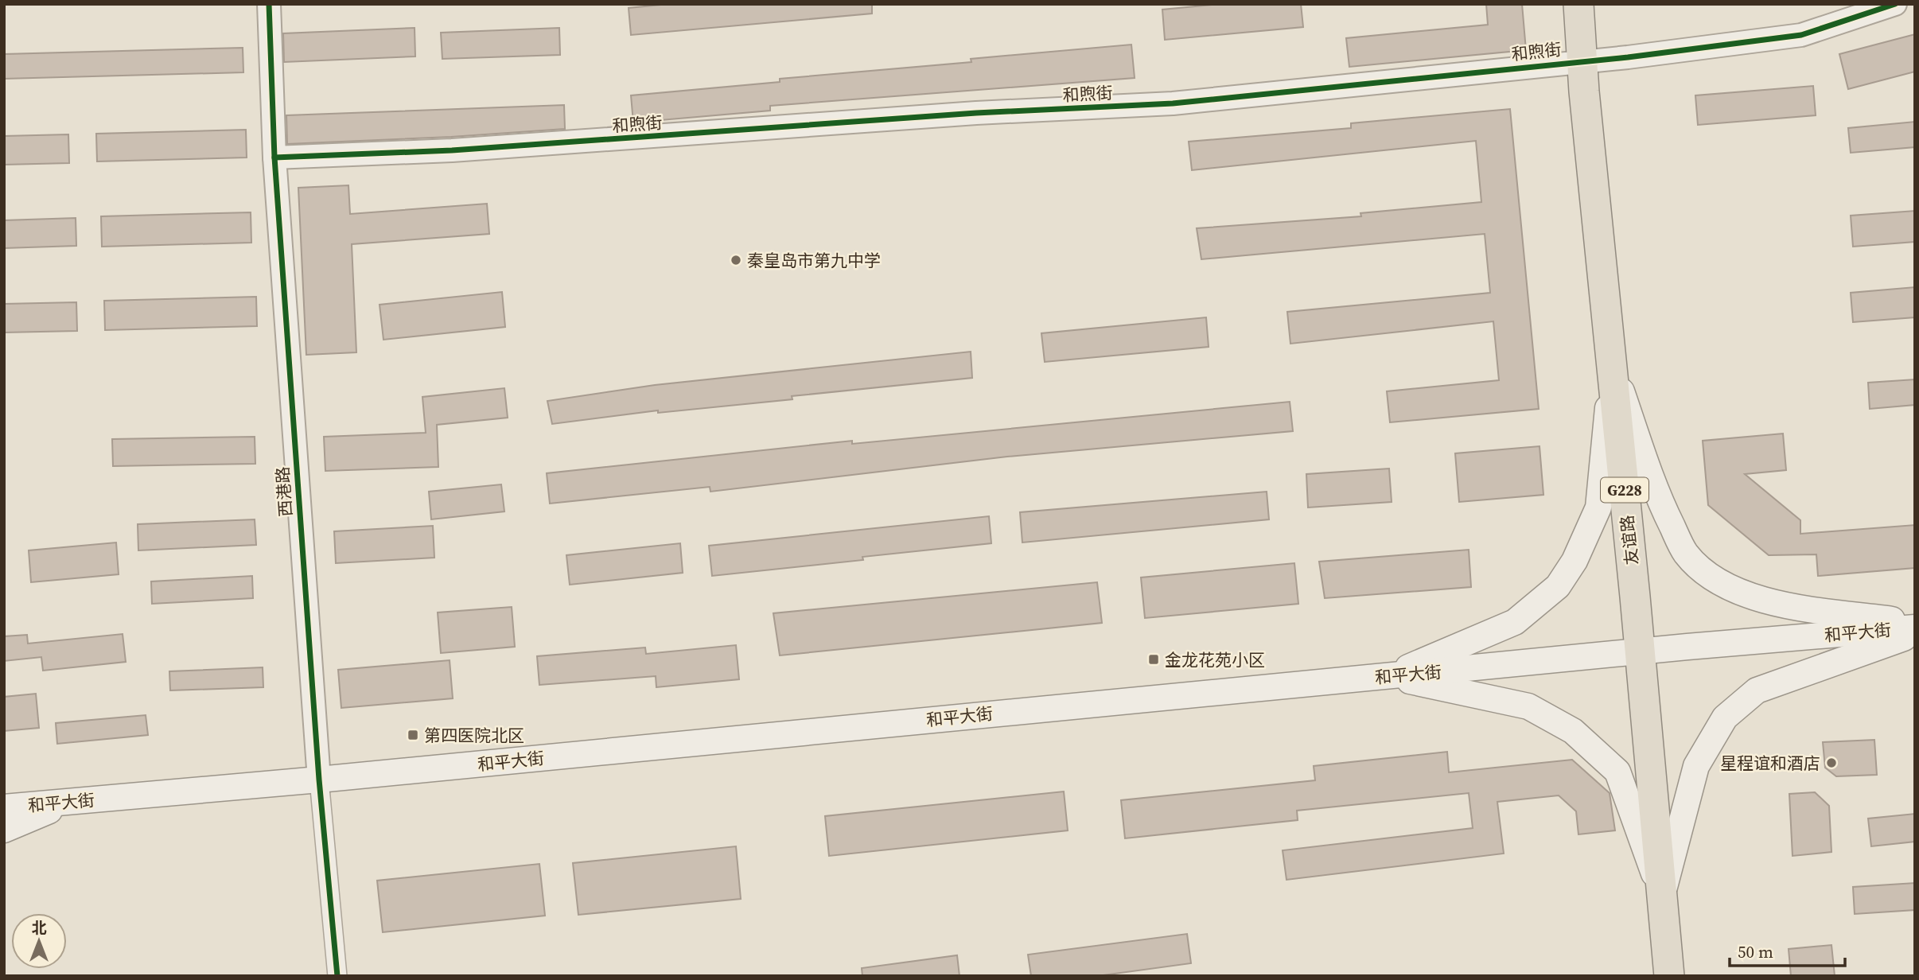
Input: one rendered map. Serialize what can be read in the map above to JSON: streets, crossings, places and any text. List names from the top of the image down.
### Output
{
  "streets": {
    "highway": ["G228", "友谊路"],
    "main road": ["和平大街"],
    "street": ["和煦街", "西港路"]
  },
  "crossings": [
    ["和煦街", "西港路"],
    ["和煦街", "友谊路"],
    ["西港路", "和平大街"],
    ["友谊路", "和平大街"]
  ],
  "places": {
    "other": ["秦皇岛市第九中学", "星程谊和酒店"],
    "transit": ["金龙花苑小区", "第四医院北区"]
  },
  "scale_bar": "50 m",
  "north": "top"
}
